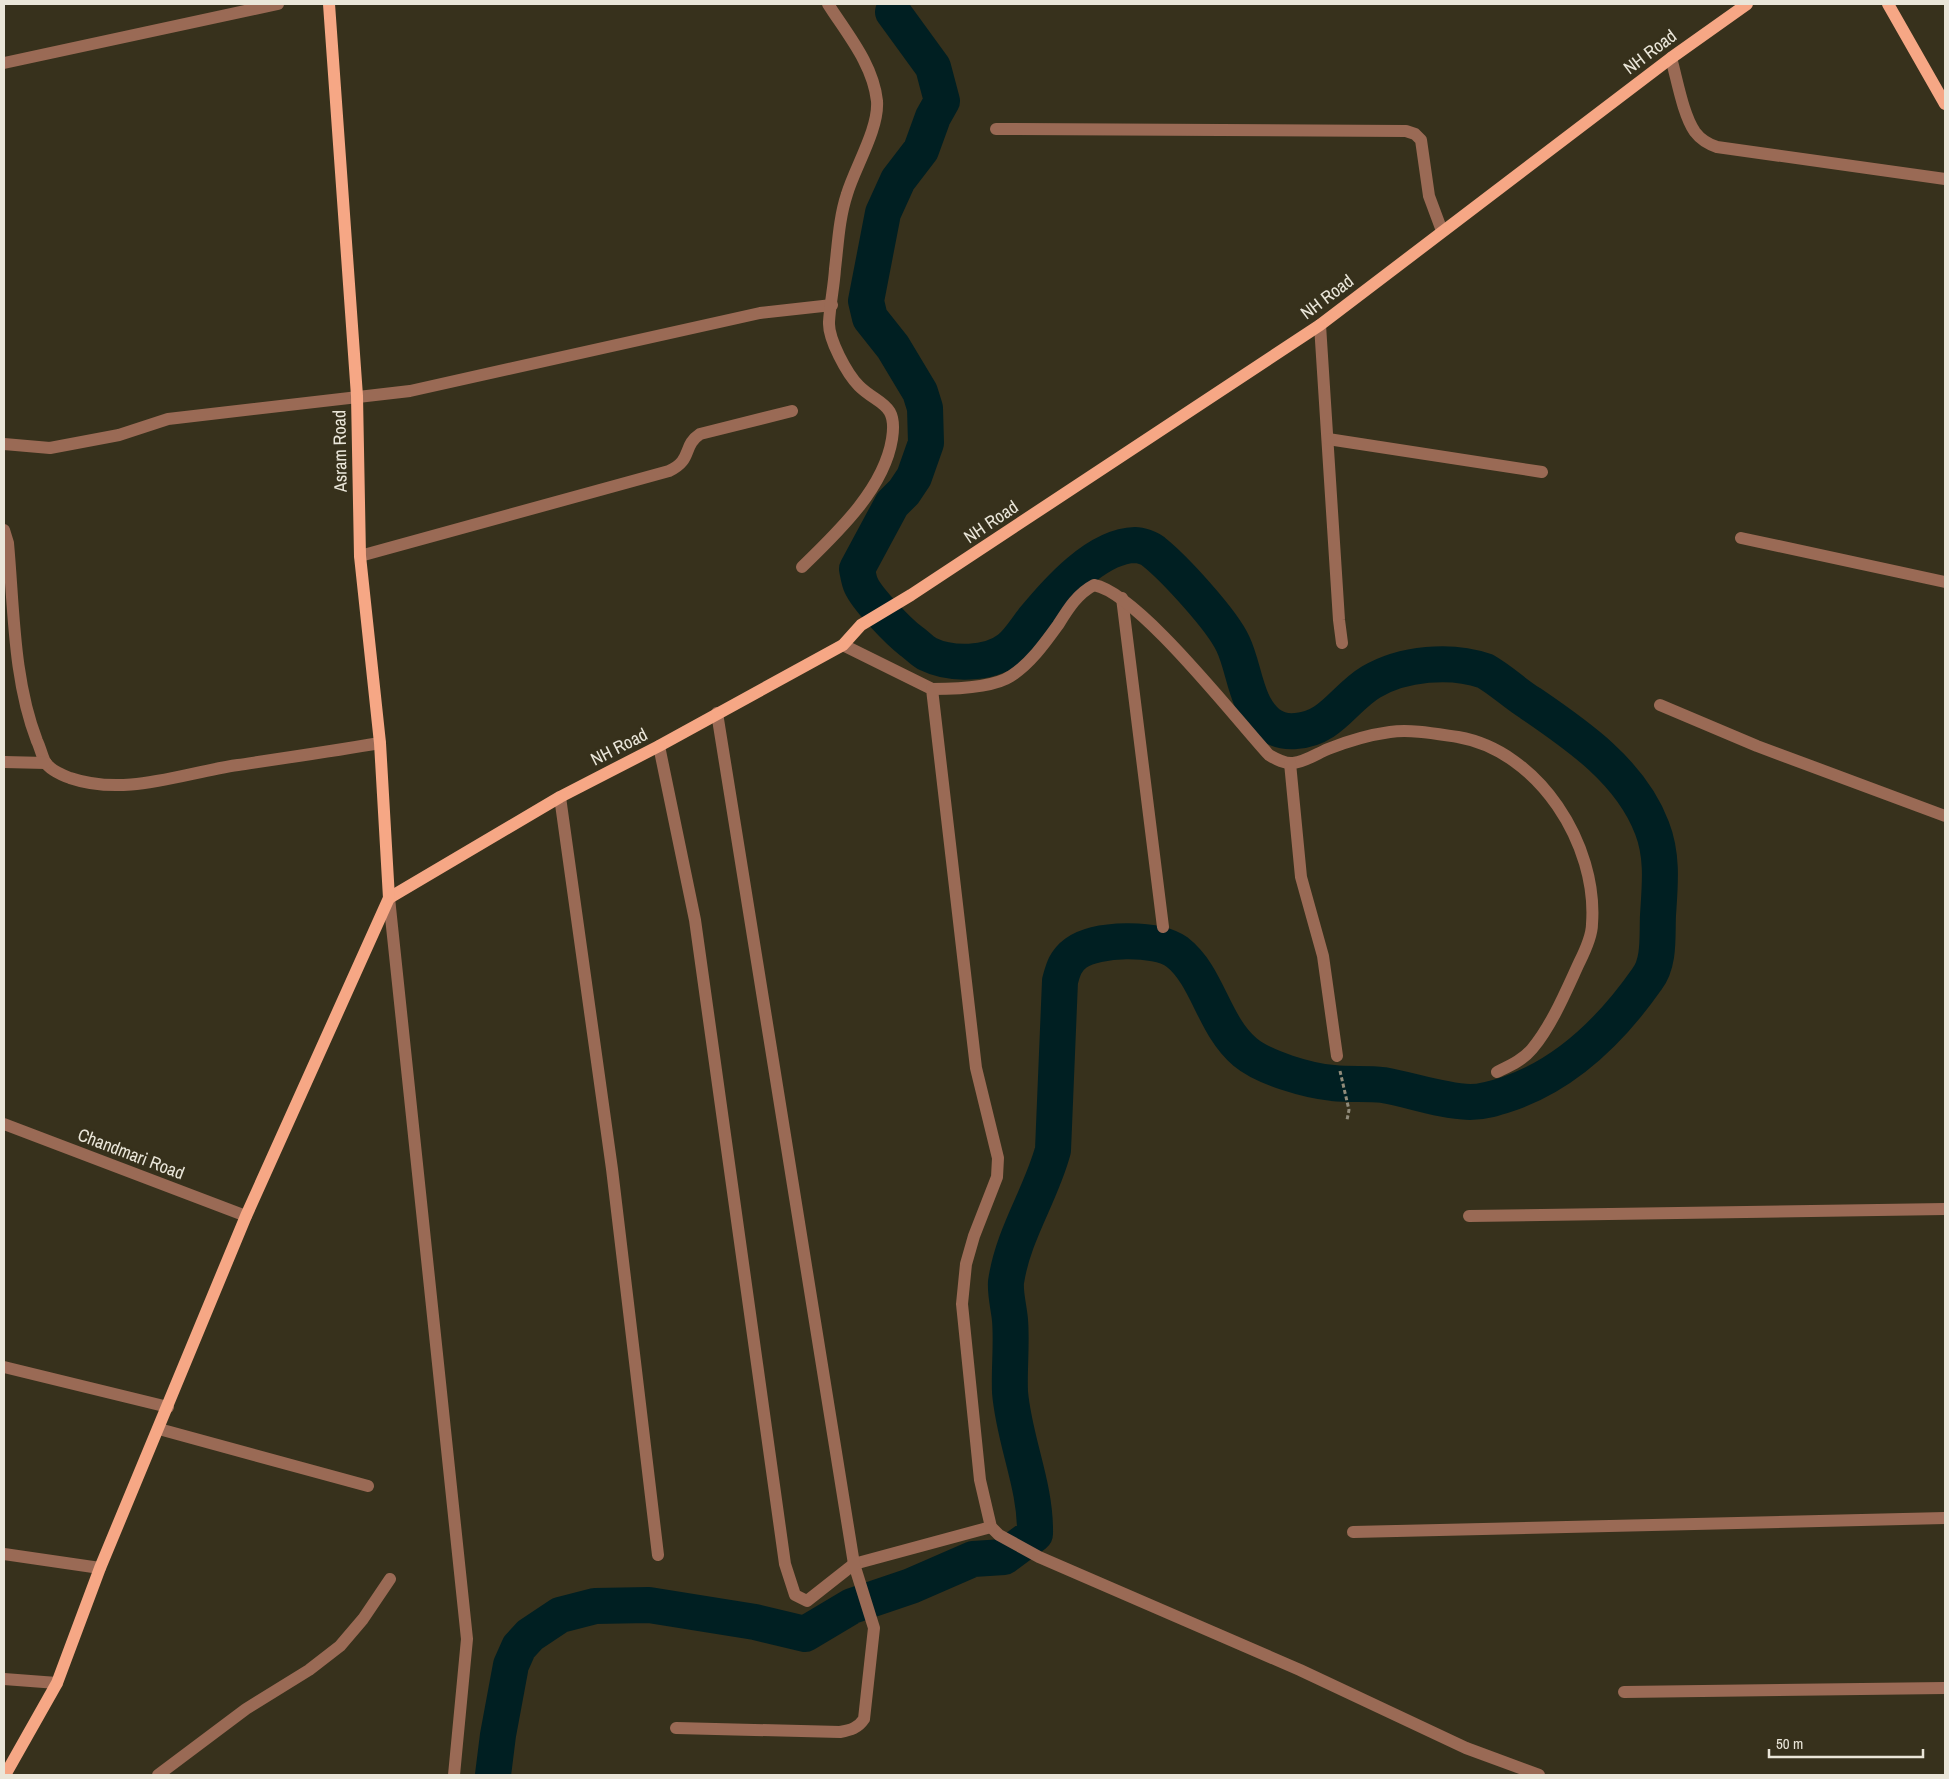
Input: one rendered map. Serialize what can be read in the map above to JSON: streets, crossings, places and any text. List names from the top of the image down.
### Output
{
  "streets": {
    "main road": ["NH Road", "Asram Road"],
    "street": ["Chandmari Road"]
  },
  "crossings": [
    ["NH Road", "Asram Road"]
  ],
  "scale_bar": "50 m"
}
